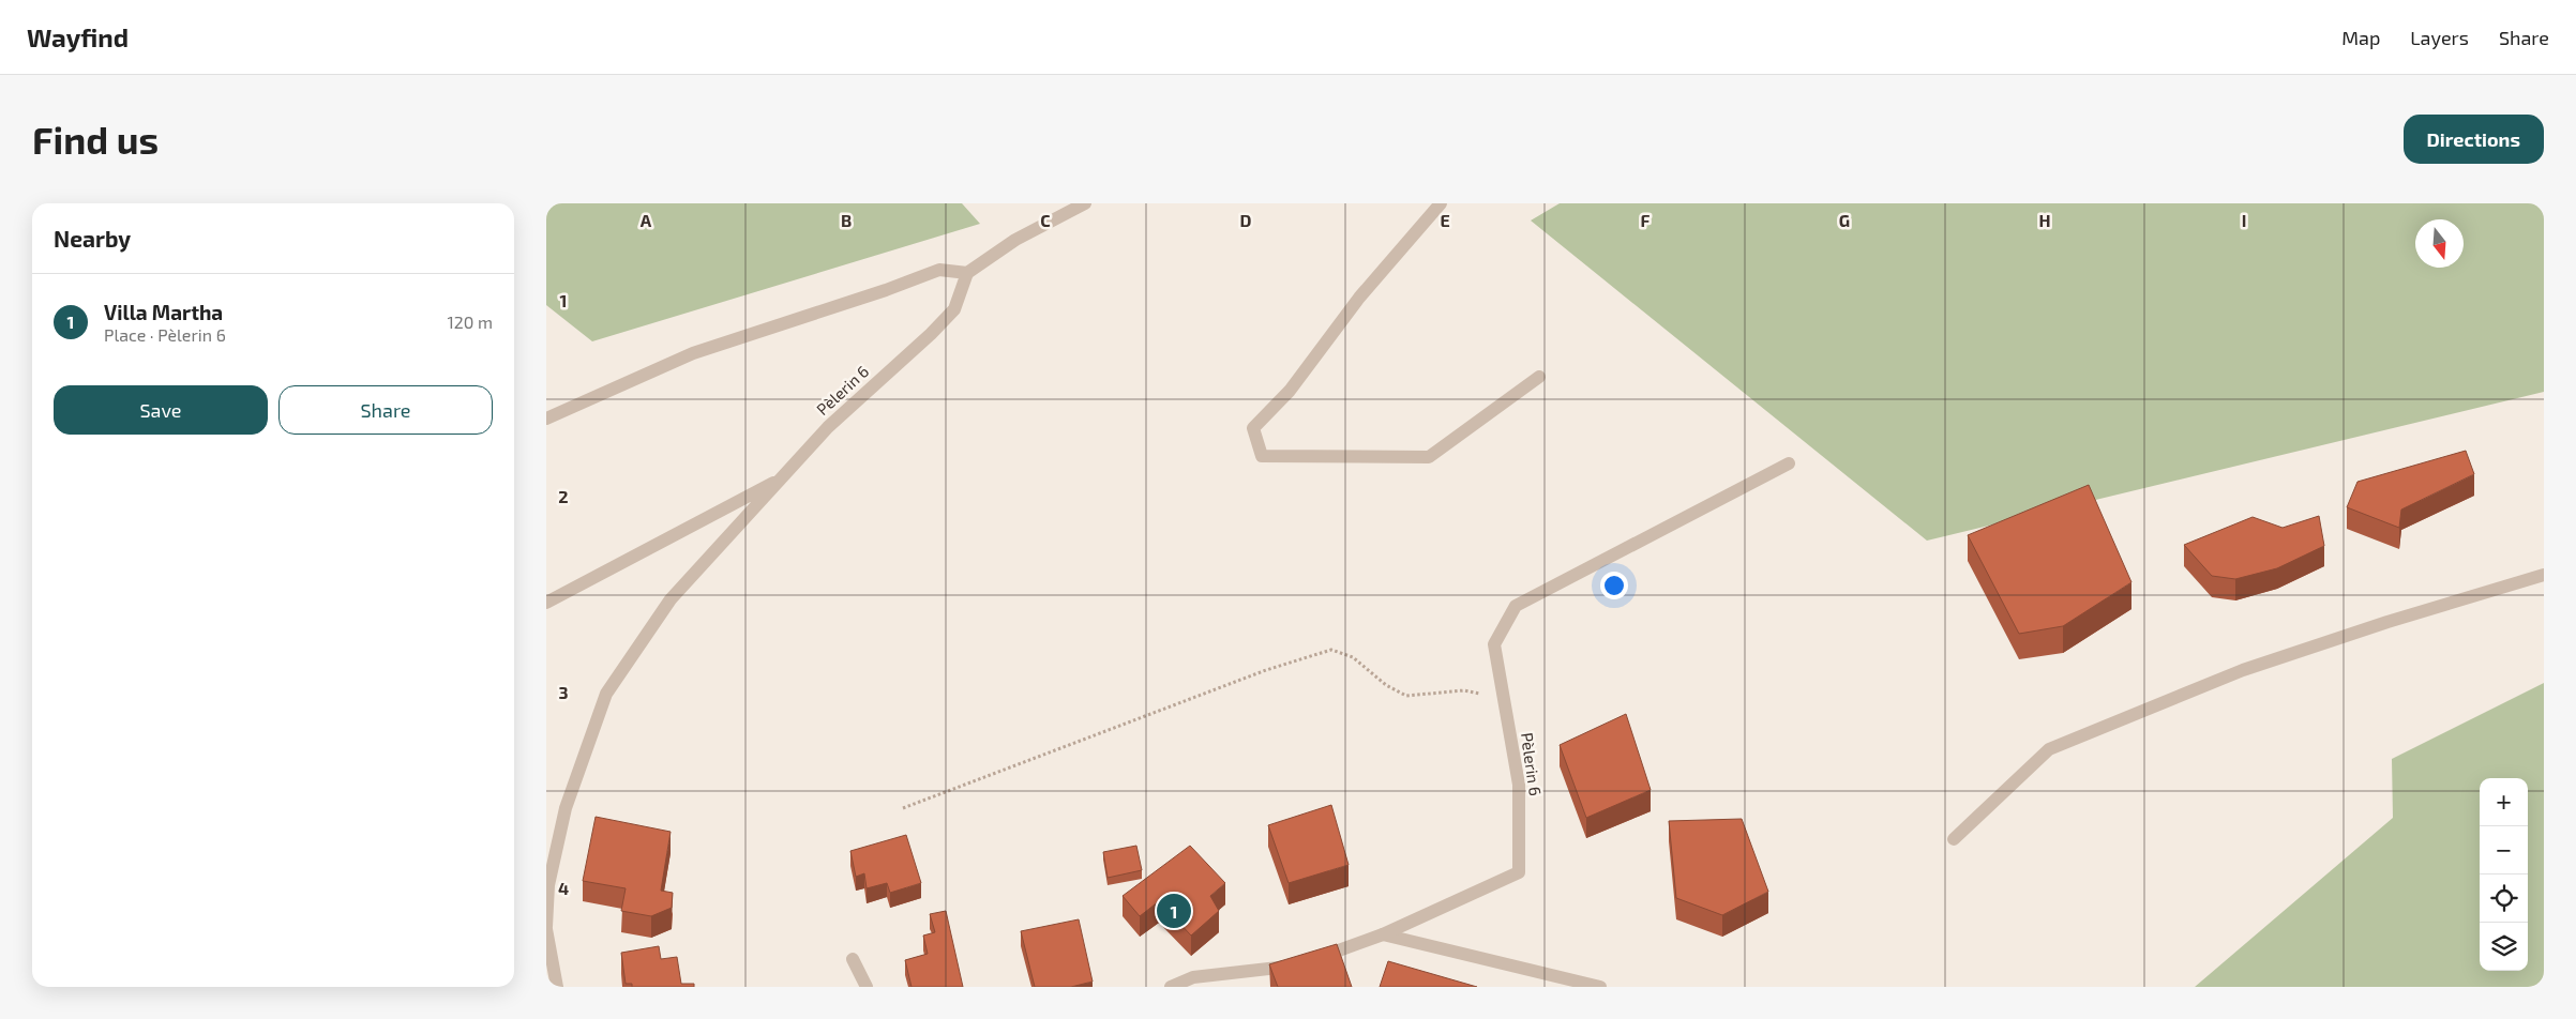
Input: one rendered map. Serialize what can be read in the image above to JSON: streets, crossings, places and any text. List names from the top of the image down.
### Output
{
  "streets": {
    "street": ["Pèlerin 6"]
  },
  "north": "bottom",
  "page": {
    "header": "Wayfind",
    "nav": ["Map", "Layers", "Share"],
    "buttons": [
      "Directions",
      ["Save", "Share"]
    ],
    "title": "Find us",
    "heading": "Nearby",
    "list": [
      {
        "mark": "1",
        "name": "Villa Martha",
        "note": "Place · Pèlerin 6",
        "value": "120 m"
      }
    ],
    "map_buttons": ["+", "−"],
    "pins": "1"
  },
  "grid": {
    "columns": [
      "A",
      "B",
      "C",
      "D",
      "E",
      "F",
      "G",
      "H",
      "I"
    ],
    "rows": [
      "1",
      "2",
      "3",
      "4"
    ]
  }
}
